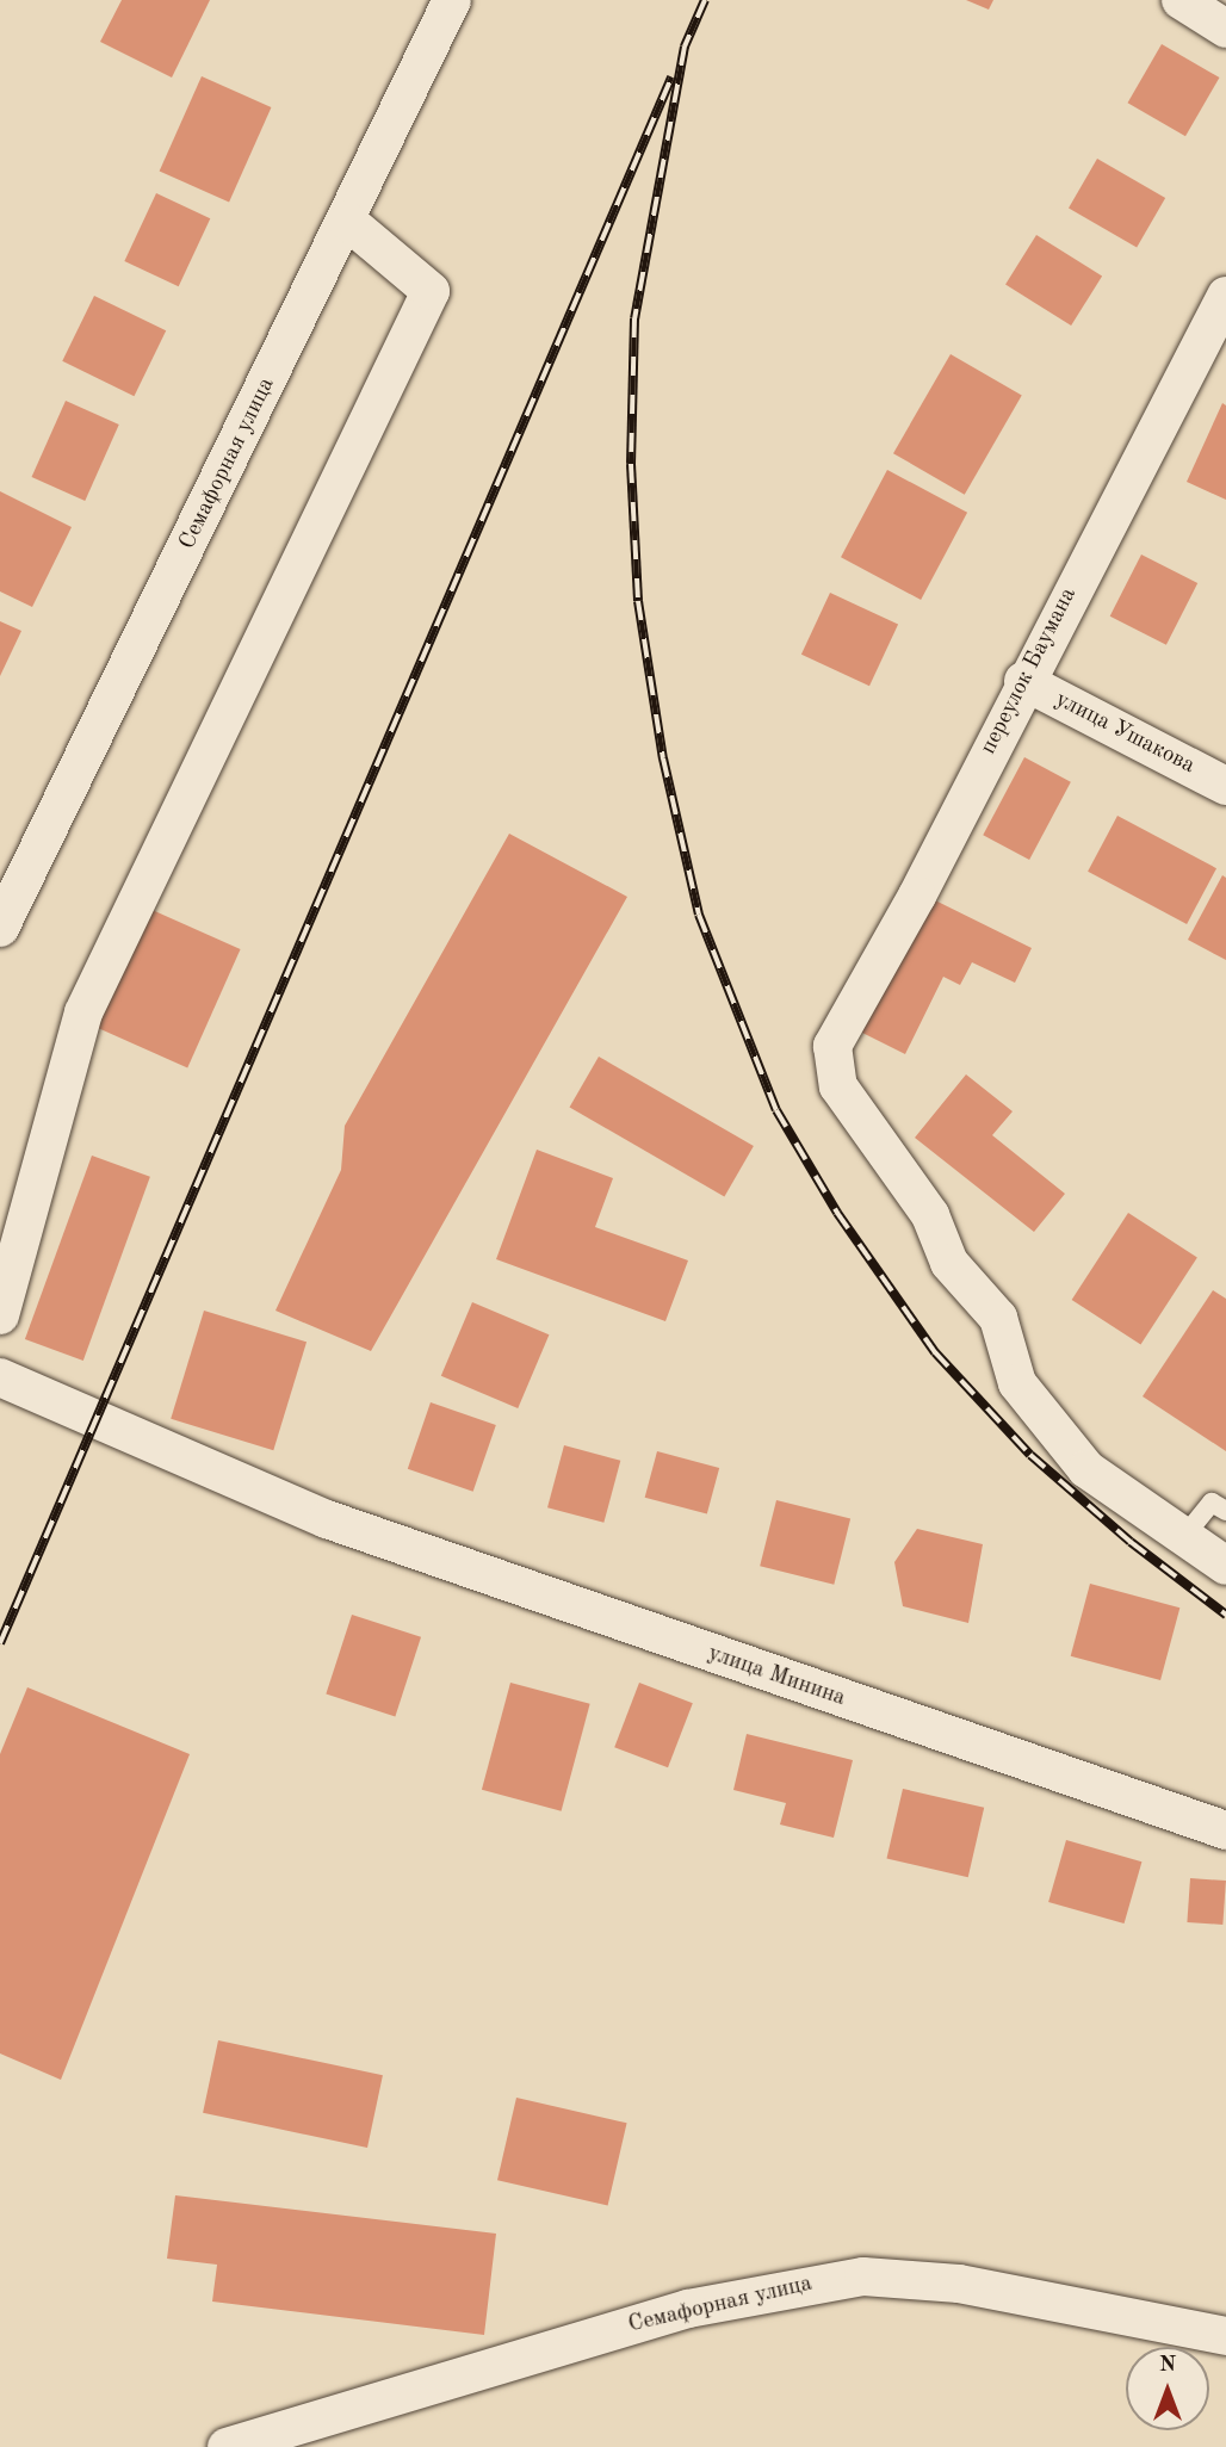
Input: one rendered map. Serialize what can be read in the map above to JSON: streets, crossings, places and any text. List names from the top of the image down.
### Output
{
  "streets": {
    "street": [
      "Семафорная улица",
      "переулок Баумана",
      "улица Ушакова",
      "улица Минина"
    ]
  },
  "crossings": [
    ["переулок Баумана", "улица Ушакова"]
  ],
  "north": "top"
}
